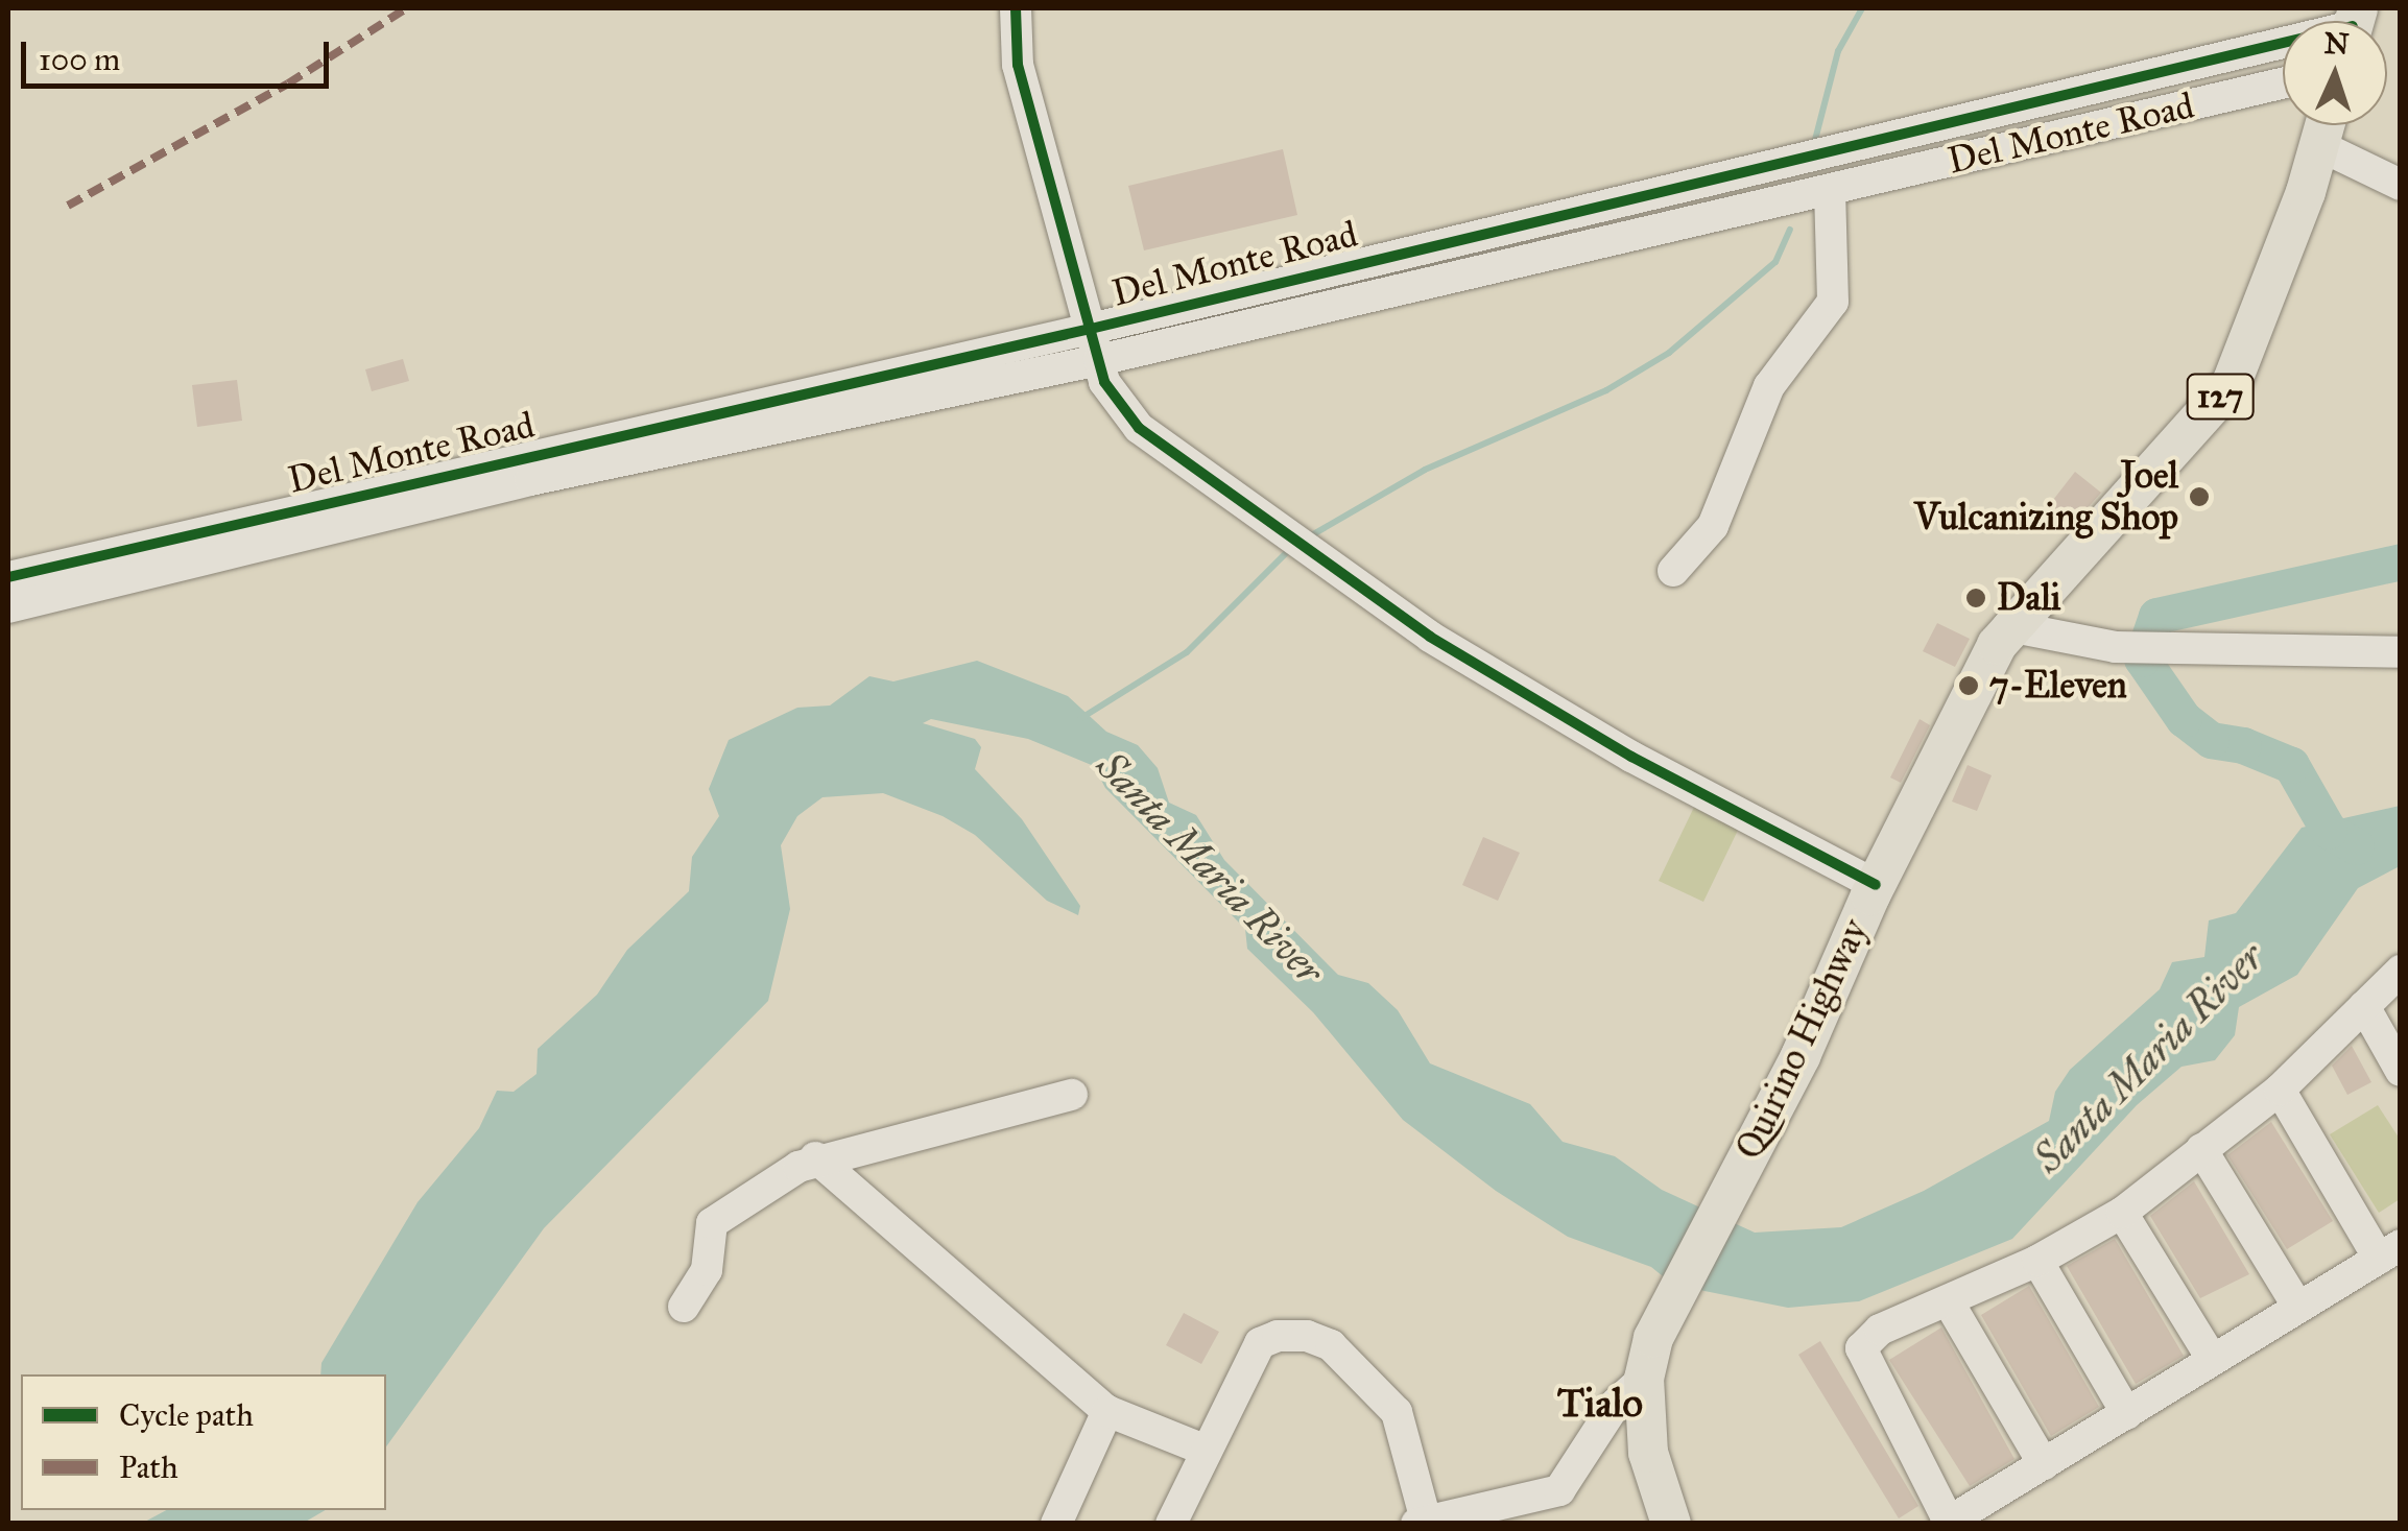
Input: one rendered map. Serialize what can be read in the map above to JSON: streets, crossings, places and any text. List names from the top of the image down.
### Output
{
  "streets": {
    "main road": ["127", "Quirino Highway"],
    "street": ["Del Monte Road"]
  },
  "districts": ["Tialo"],
  "water": ["Santa Maria River"],
  "places": ["Joel Vulcanizing Shop", "Dali", "7-Eleven"],
  "legend": ["Cycle path", "Path"],
  "scale_bar": "100 m",
  "north": "top"
}
